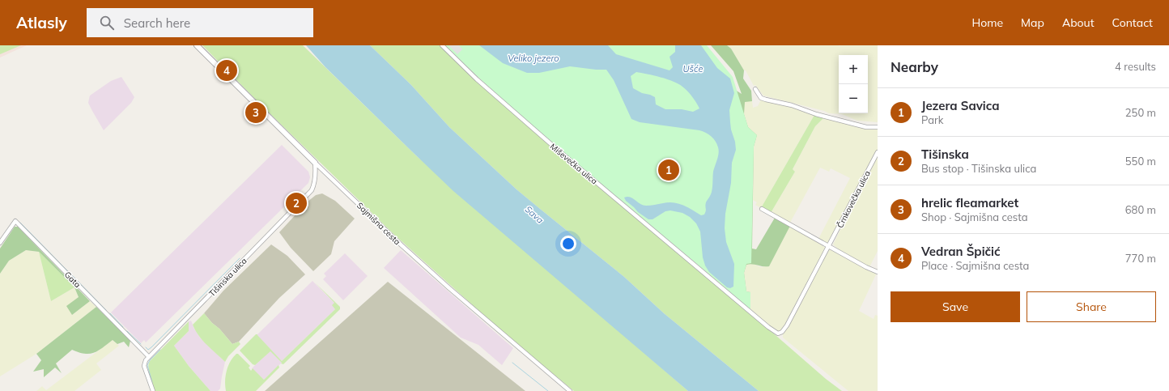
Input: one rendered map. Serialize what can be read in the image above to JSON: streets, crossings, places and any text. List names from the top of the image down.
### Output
{
  "streets": {
    "street": [
      "Miševečka ulica",
      "Črnkovečka ulica",
      "Sajmišna cesta",
      "Tišinska ulica",
      "Gata"
    ]
  },
  "crossings": [
    ["Miševečka ulica", "Črnkovečka ulica"],
    ["Sajmišna cesta", "Tišinska ulica"],
    ["Tišinska ulica", "Gata"]
  ],
  "water": ["Veliko jezero", "Ušće", "Sava"],
  "page": {
    "header": "Atlasly",
    "search": "Search here",
    "nav": [
      "Home",
      "Map",
      "About",
      "Contact"
    ],
    "heading": ["Nearby", "4 results"],
    "map_buttons": ["+", "−"],
    "pins": [
      "4",
      "3",
      "1",
      "2"
    ],
    "list": [
      {
        "mark": "1",
        "name": "Jezera Savica",
        "note": "Park",
        "value": "250 m"
      },
      {
        "mark": "2",
        "name": "Tišinska",
        "note": "Bus stop · Tišinska ulica",
        "value": "550 m"
      },
      {
        "mark": "3",
        "name": "hrelic fleamarket",
        "note": "Shop · Sajmišna cesta",
        "value": "680 m"
      },
      {
        "mark": "4",
        "name": "Vedran Špičić",
        "note": "Place · Sajmišna cesta",
        "value": "770 m"
      }
    ],
    "buttons": ["Save", "Share"]
  }
}
